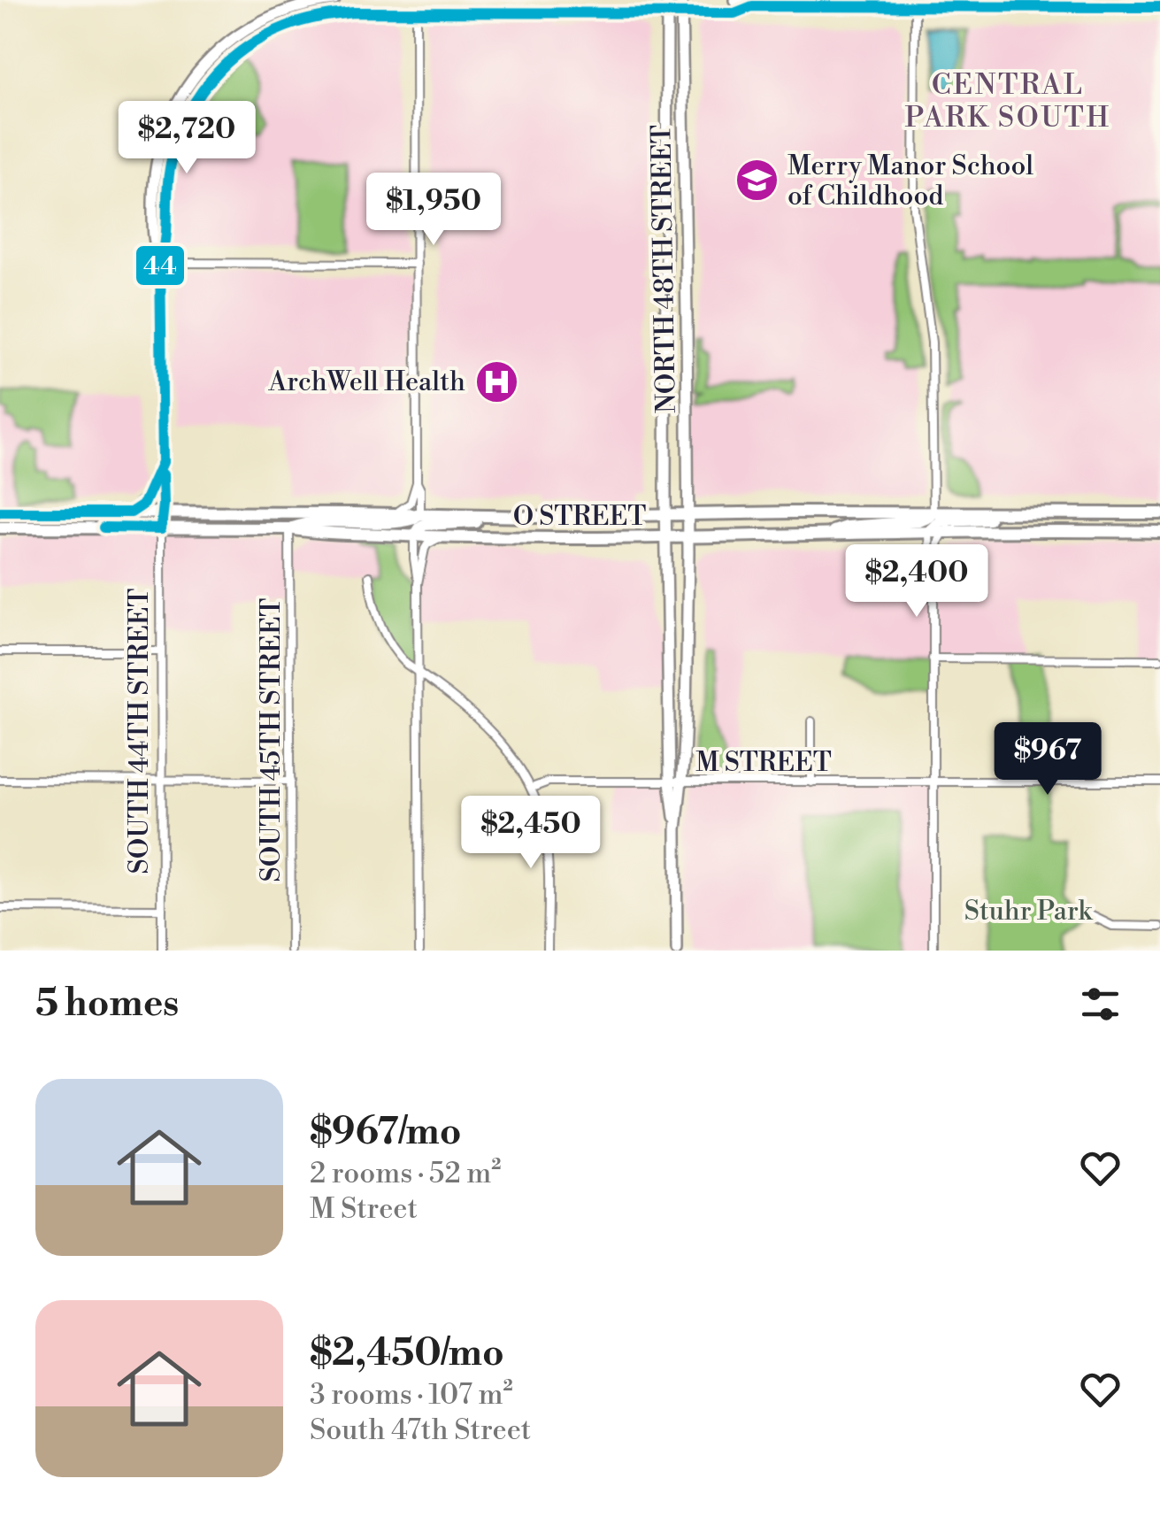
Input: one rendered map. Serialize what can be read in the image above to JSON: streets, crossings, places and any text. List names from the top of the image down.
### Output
{
  "streets": {
    "main road": ["NORTH 48TH STREET", "O STREET", "SOUTH 44TH STREET"],
    "street": ["SOUTH 45TH STREET", "M STREET"]
  },
  "crossings": [
    ["NORTH 48TH STREET", "O STREET"],
    ["NORTH 48TH STREET", "M STREET"],
    ["O STREET", "SOUTH 44TH STREET"],
    ["O STREET", "SOUTH 45TH STREET"]
  ],
  "districts": ["CENTRAL PARK SOUTH"],
  "parks": ["Stuhr Park"],
  "places": {
    "school or university": ["Merry Manor School of Childhood"],
    "hospital": ["ArchWell Health"]
  },
  "lines": ["transit line 44"],
  "page": {
    "price": [
      "$2,720",
      "$1,950",
      "$2,400",
      "$967",
      "$2,450"
    ],
    "heading": "5 homes",
    "list": [
      {
        "name": "$967/mo",
        "note": "2 rooms · 52 m² · M Street"
      },
      {
        "name": "$2,450/mo",
        "note": "3 rooms · 107 m² · South 47th Street"
      }
    ]
  }
}
